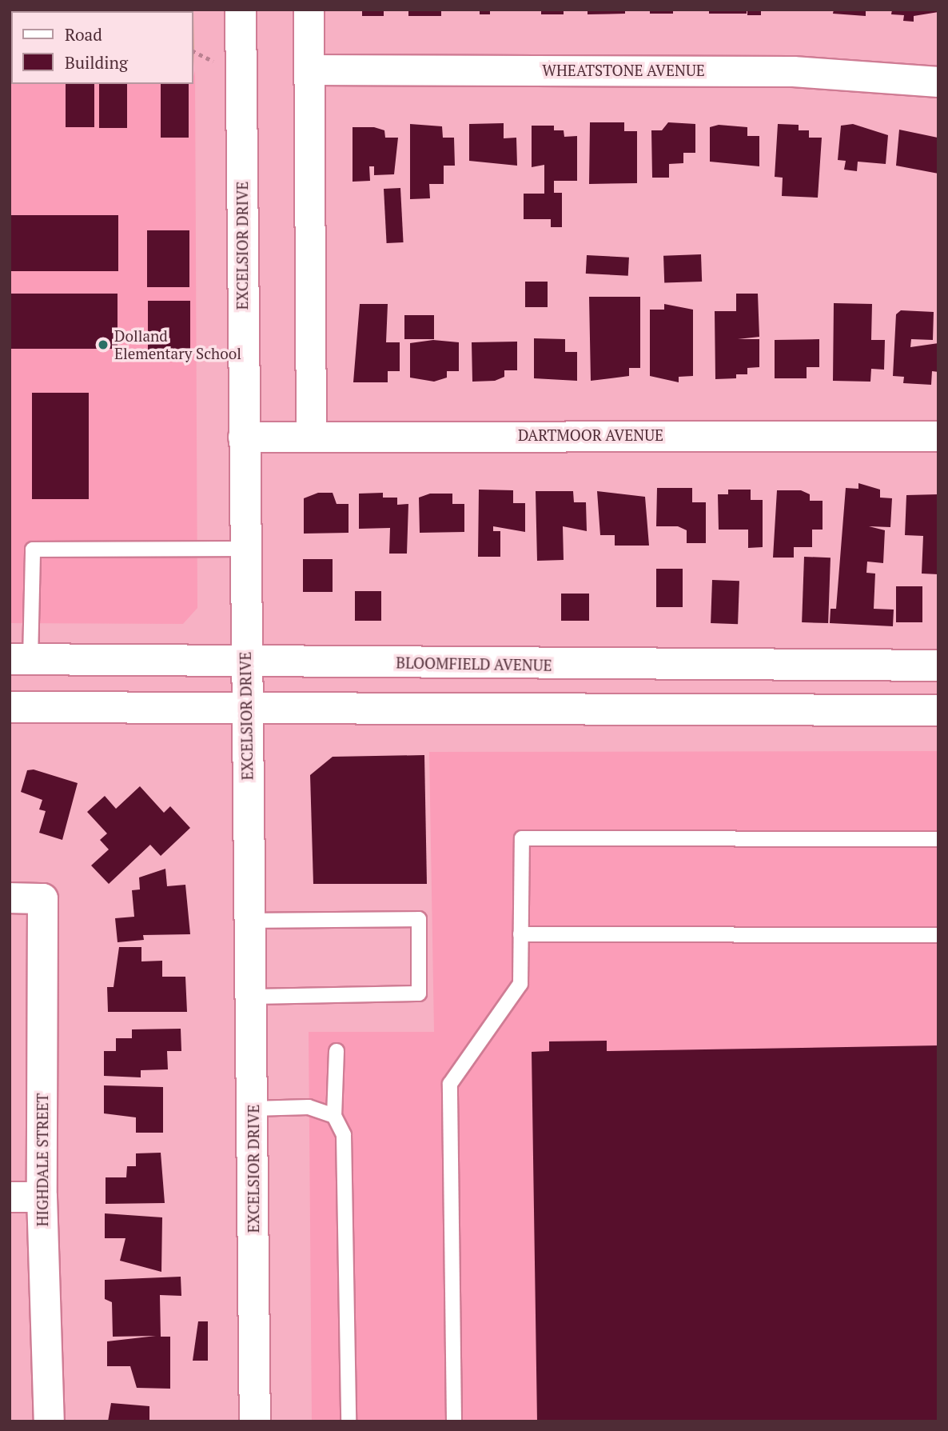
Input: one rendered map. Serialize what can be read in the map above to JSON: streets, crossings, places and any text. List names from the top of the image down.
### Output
{
  "streets": {
    "main road": ["EXCELSIOR DRIVE", "BLOOMFIELD AVENUE"],
    "street": ["WHEATSTONE AVENUE", "DARTMOOR AVENUE", "HIGHDALE STREET"]
  },
  "crossings": [
    ["EXCELSIOR DRIVE", "DARTMOOR AVENUE"],
    ["EXCELSIOR DRIVE", "BLOOMFIELD AVENUE"]
  ],
  "places": ["Dolland Elementary School"],
  "legend": ["Road", "Building"]
}
